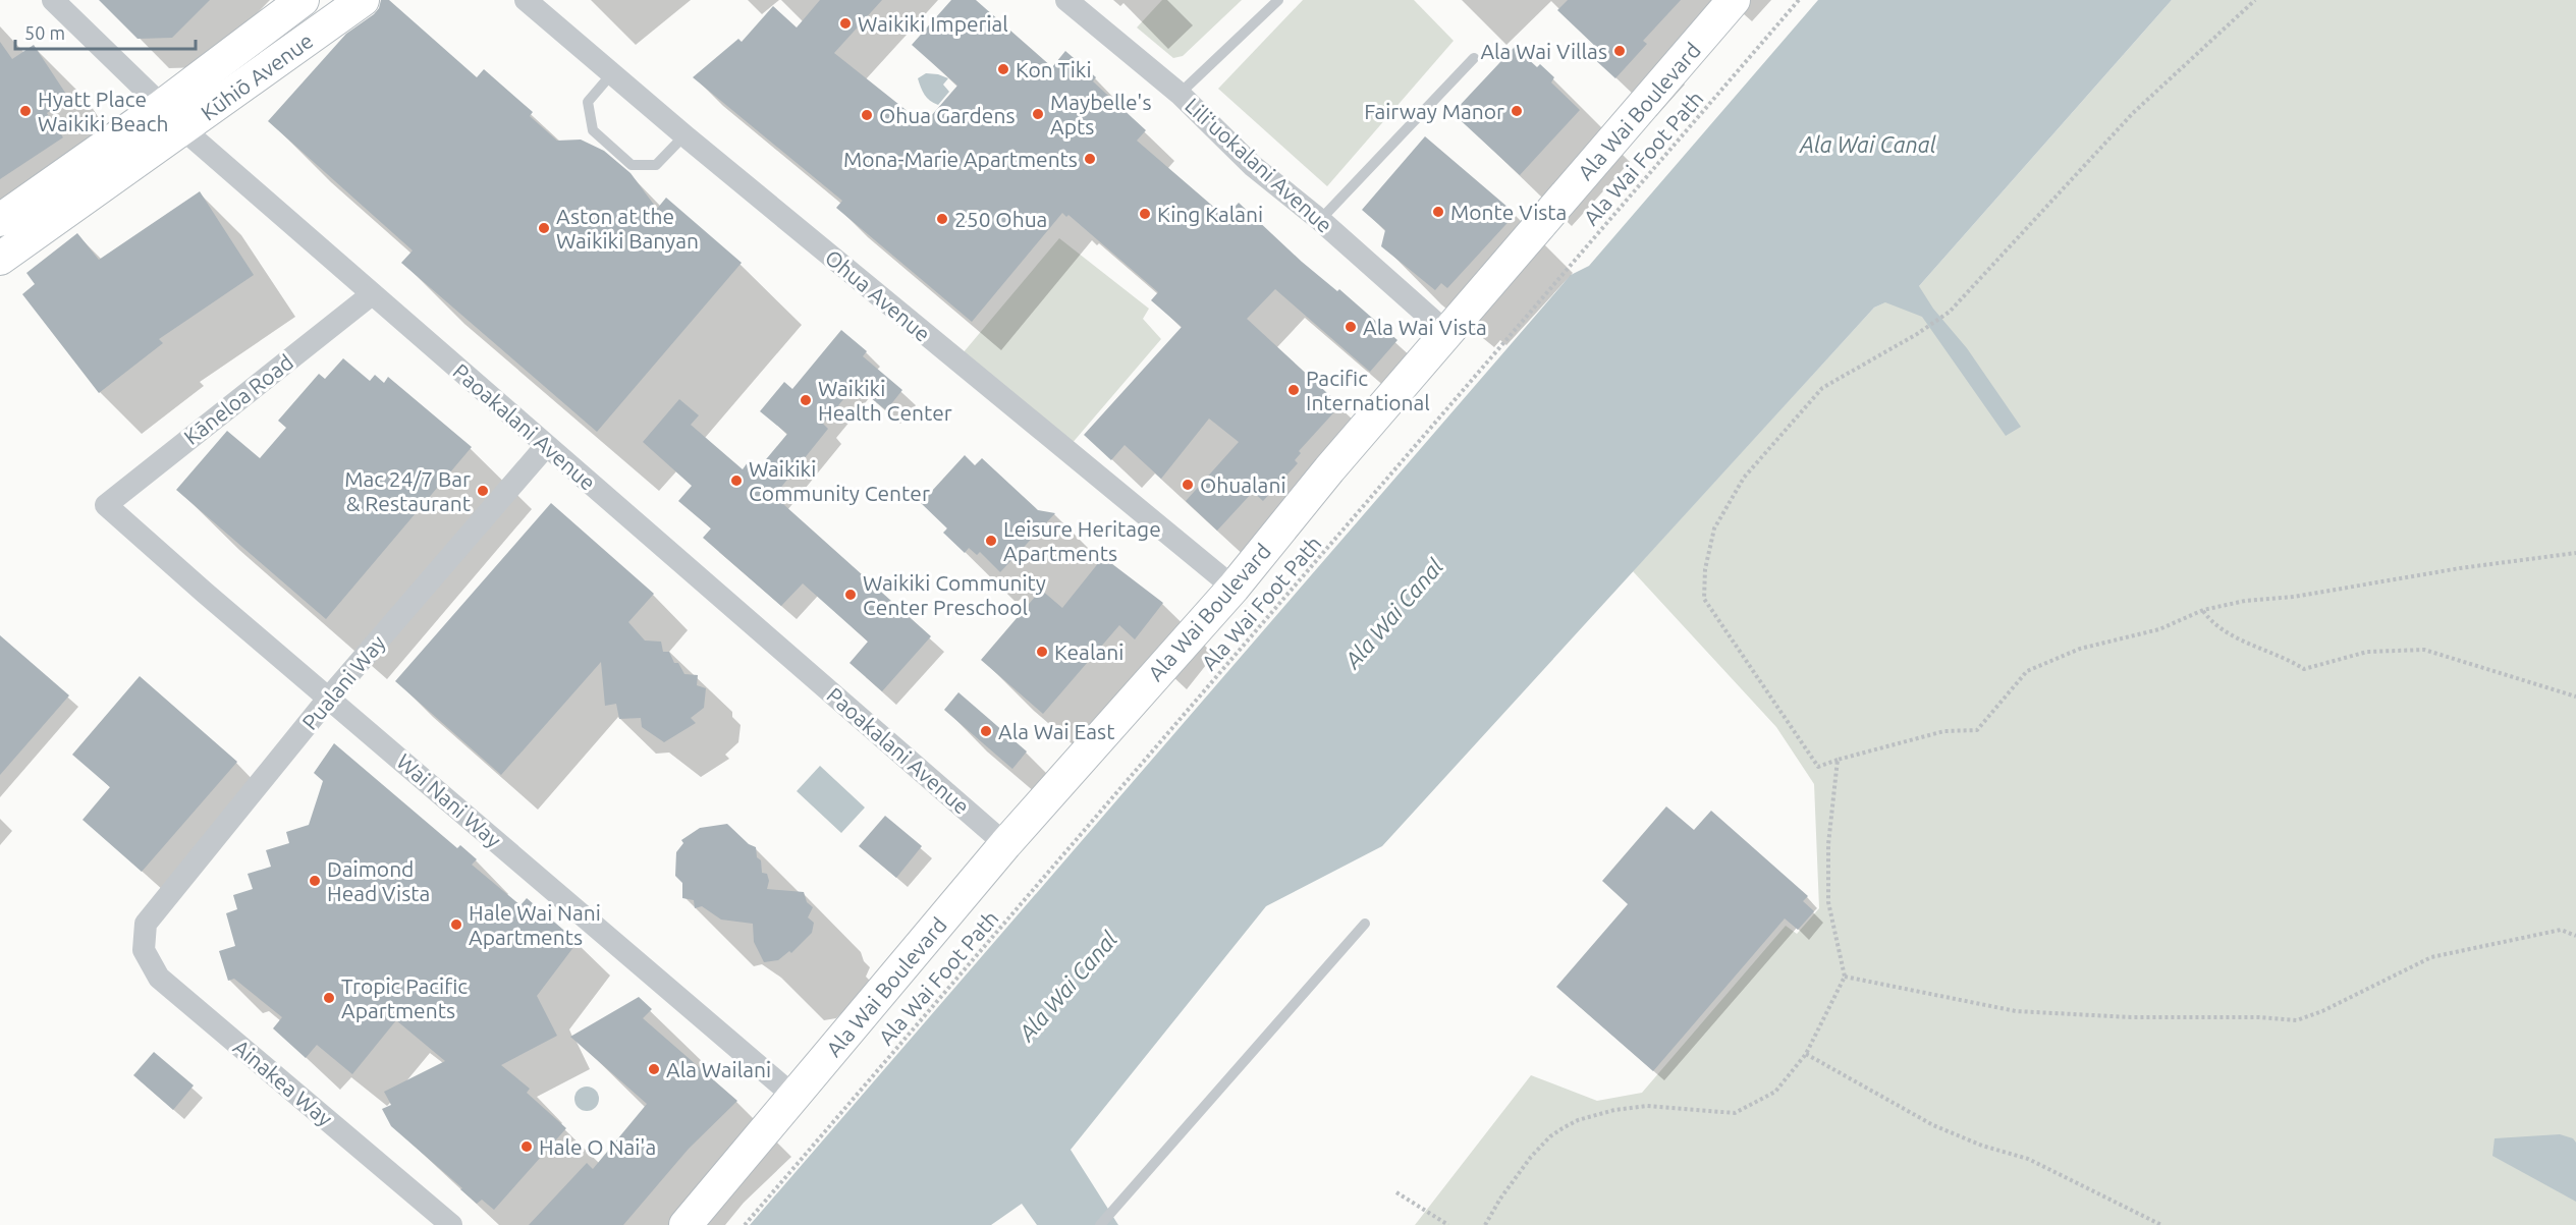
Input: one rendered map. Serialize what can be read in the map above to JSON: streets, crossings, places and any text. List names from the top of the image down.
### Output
{
  "streets": {
    "main road": ["Kūhiō Avenue", "Ala Wai Boulevard"],
    "street": [
      "Liliʻuokalani Avenue",
      "Ohua Avenue",
      "Kāneloa Road",
      "Paoakalani Avenue",
      "Pualani Way",
      "Wai Nani Way",
      "Ainakea Way"
    ],
    "path": ["Ala Wai Foot Path"]
  },
  "crossings": [
    ["Kūhiō Avenue", "Paoakalani Avenue"],
    ["Ala Wai Boulevard", "Liliʻuokalani Avenue"],
    ["Ala Wai Boulevard", "Ohua Avenue"],
    ["Ala Wai Boulevard", "Paoakalani Avenue"],
    ["Ala Wai Boulevard", "Wai Nani Way"],
    ["Kāneloa Road", "Paoakalani Avenue"],
    ["Kāneloa Road", "Wai Nani Way"],
    ["Paoakalani Avenue", "Pualani Way"],
    ["Pualani Way", "Wai Nani Way"],
    ["Pualani Way", "Ainakea Way"]
  ],
  "water": ["Ala Wai Canal"],
  "places": [
    "Waikiki Imperial",
    "Ala Wai Villas",
    "Kon Tiki",
    "Hyatt Place Waikiki Beach",
    "Fairway Manor",
    "Maybelle's Apts",
    "Ohua Gardens",
    "Mona-Marie Apartments",
    "Monte Vista",
    "King Kalani",
    "250 Ohua",
    "Aston at the Waikiki Banyan",
    "Ala Wai Vista",
    "Pacific International",
    "Waikiki Health Center",
    "Waikiki Community Center",
    "Ohualani",
    "Mac 24/7 Bar & Restaurant",
    "Leisure Heritage Apartments",
    "Waikiki Community Center Preschool",
    "Kealani",
    "Ala Wai East",
    "Daimond Head Vista",
    "Hale Wai Nani Apartments",
    "Tropic Pacific Apartments",
    "Ala Wailani",
    "Hale O Nai'a"
  ],
  "scale_bar": "50 m"
}
